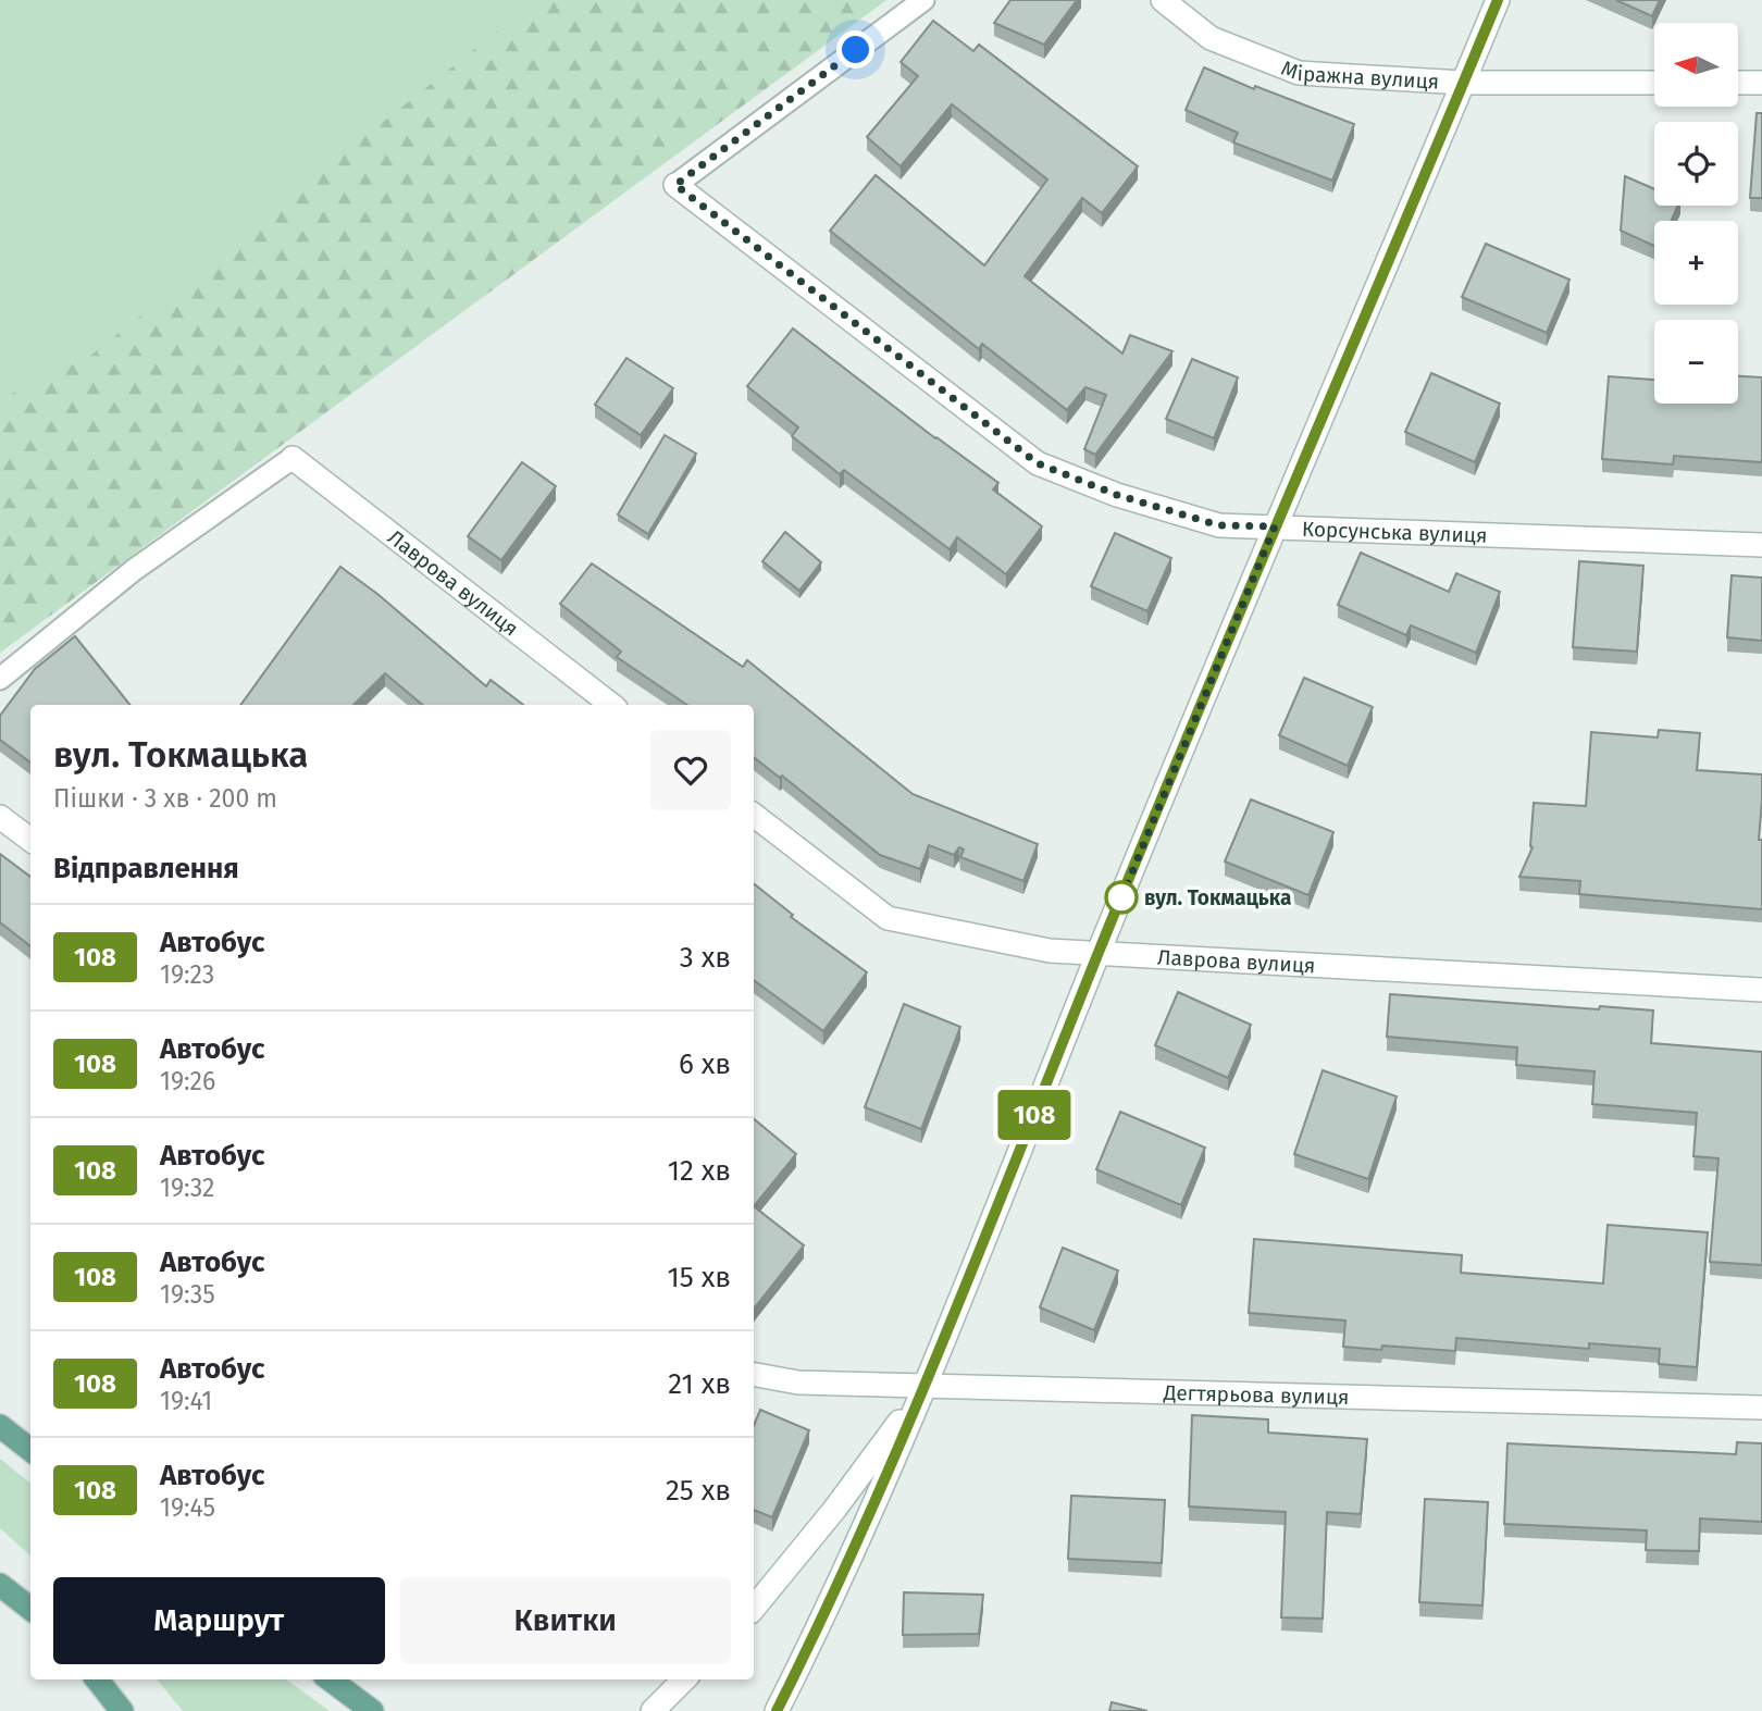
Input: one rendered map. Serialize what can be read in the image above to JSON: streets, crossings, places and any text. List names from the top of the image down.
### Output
{
  "streets": {
    "street": [
      "Міражна вулиця",
      "Корсунська вулиця",
      "Лаврова вулиця",
      "Дегтярьова вулиця"
    ]
  },
  "places": ["вул. Токмацька"],
  "lines": ["bus line 108"],
  "north": "left",
  "page": {
    "on_map": "108",
    "map_buttons": ["+", "−"],
    "heading": [
      ["вул. Токмацька", "Пішки · 3 хв · 200 m"],
      "Відправлення"
    ],
    "list": [
      {
        "mark": "108",
        "name": "Автобус",
        "note": "19:23",
        "value": "3 хв"
      },
      {
        "mark": "108",
        "name": "Автобус",
        "note": "19:26",
        "value": "6 хв"
      },
      {
        "mark": "108",
        "name": "Автобус",
        "note": "19:32",
        "value": "12 хв"
      },
      {
        "mark": "108",
        "name": "Автобус",
        "note": "19:35",
        "value": "15 хв"
      },
      {
        "mark": "108",
        "name": "Автобус",
        "note": "19:41",
        "value": "21 хв"
      },
      {
        "mark": "108",
        "name": "Автобус",
        "note": "19:45",
        "value": "25 хв"
      }
    ],
    "buttons": ["Маршрут", "Квитки"]
  }
}
